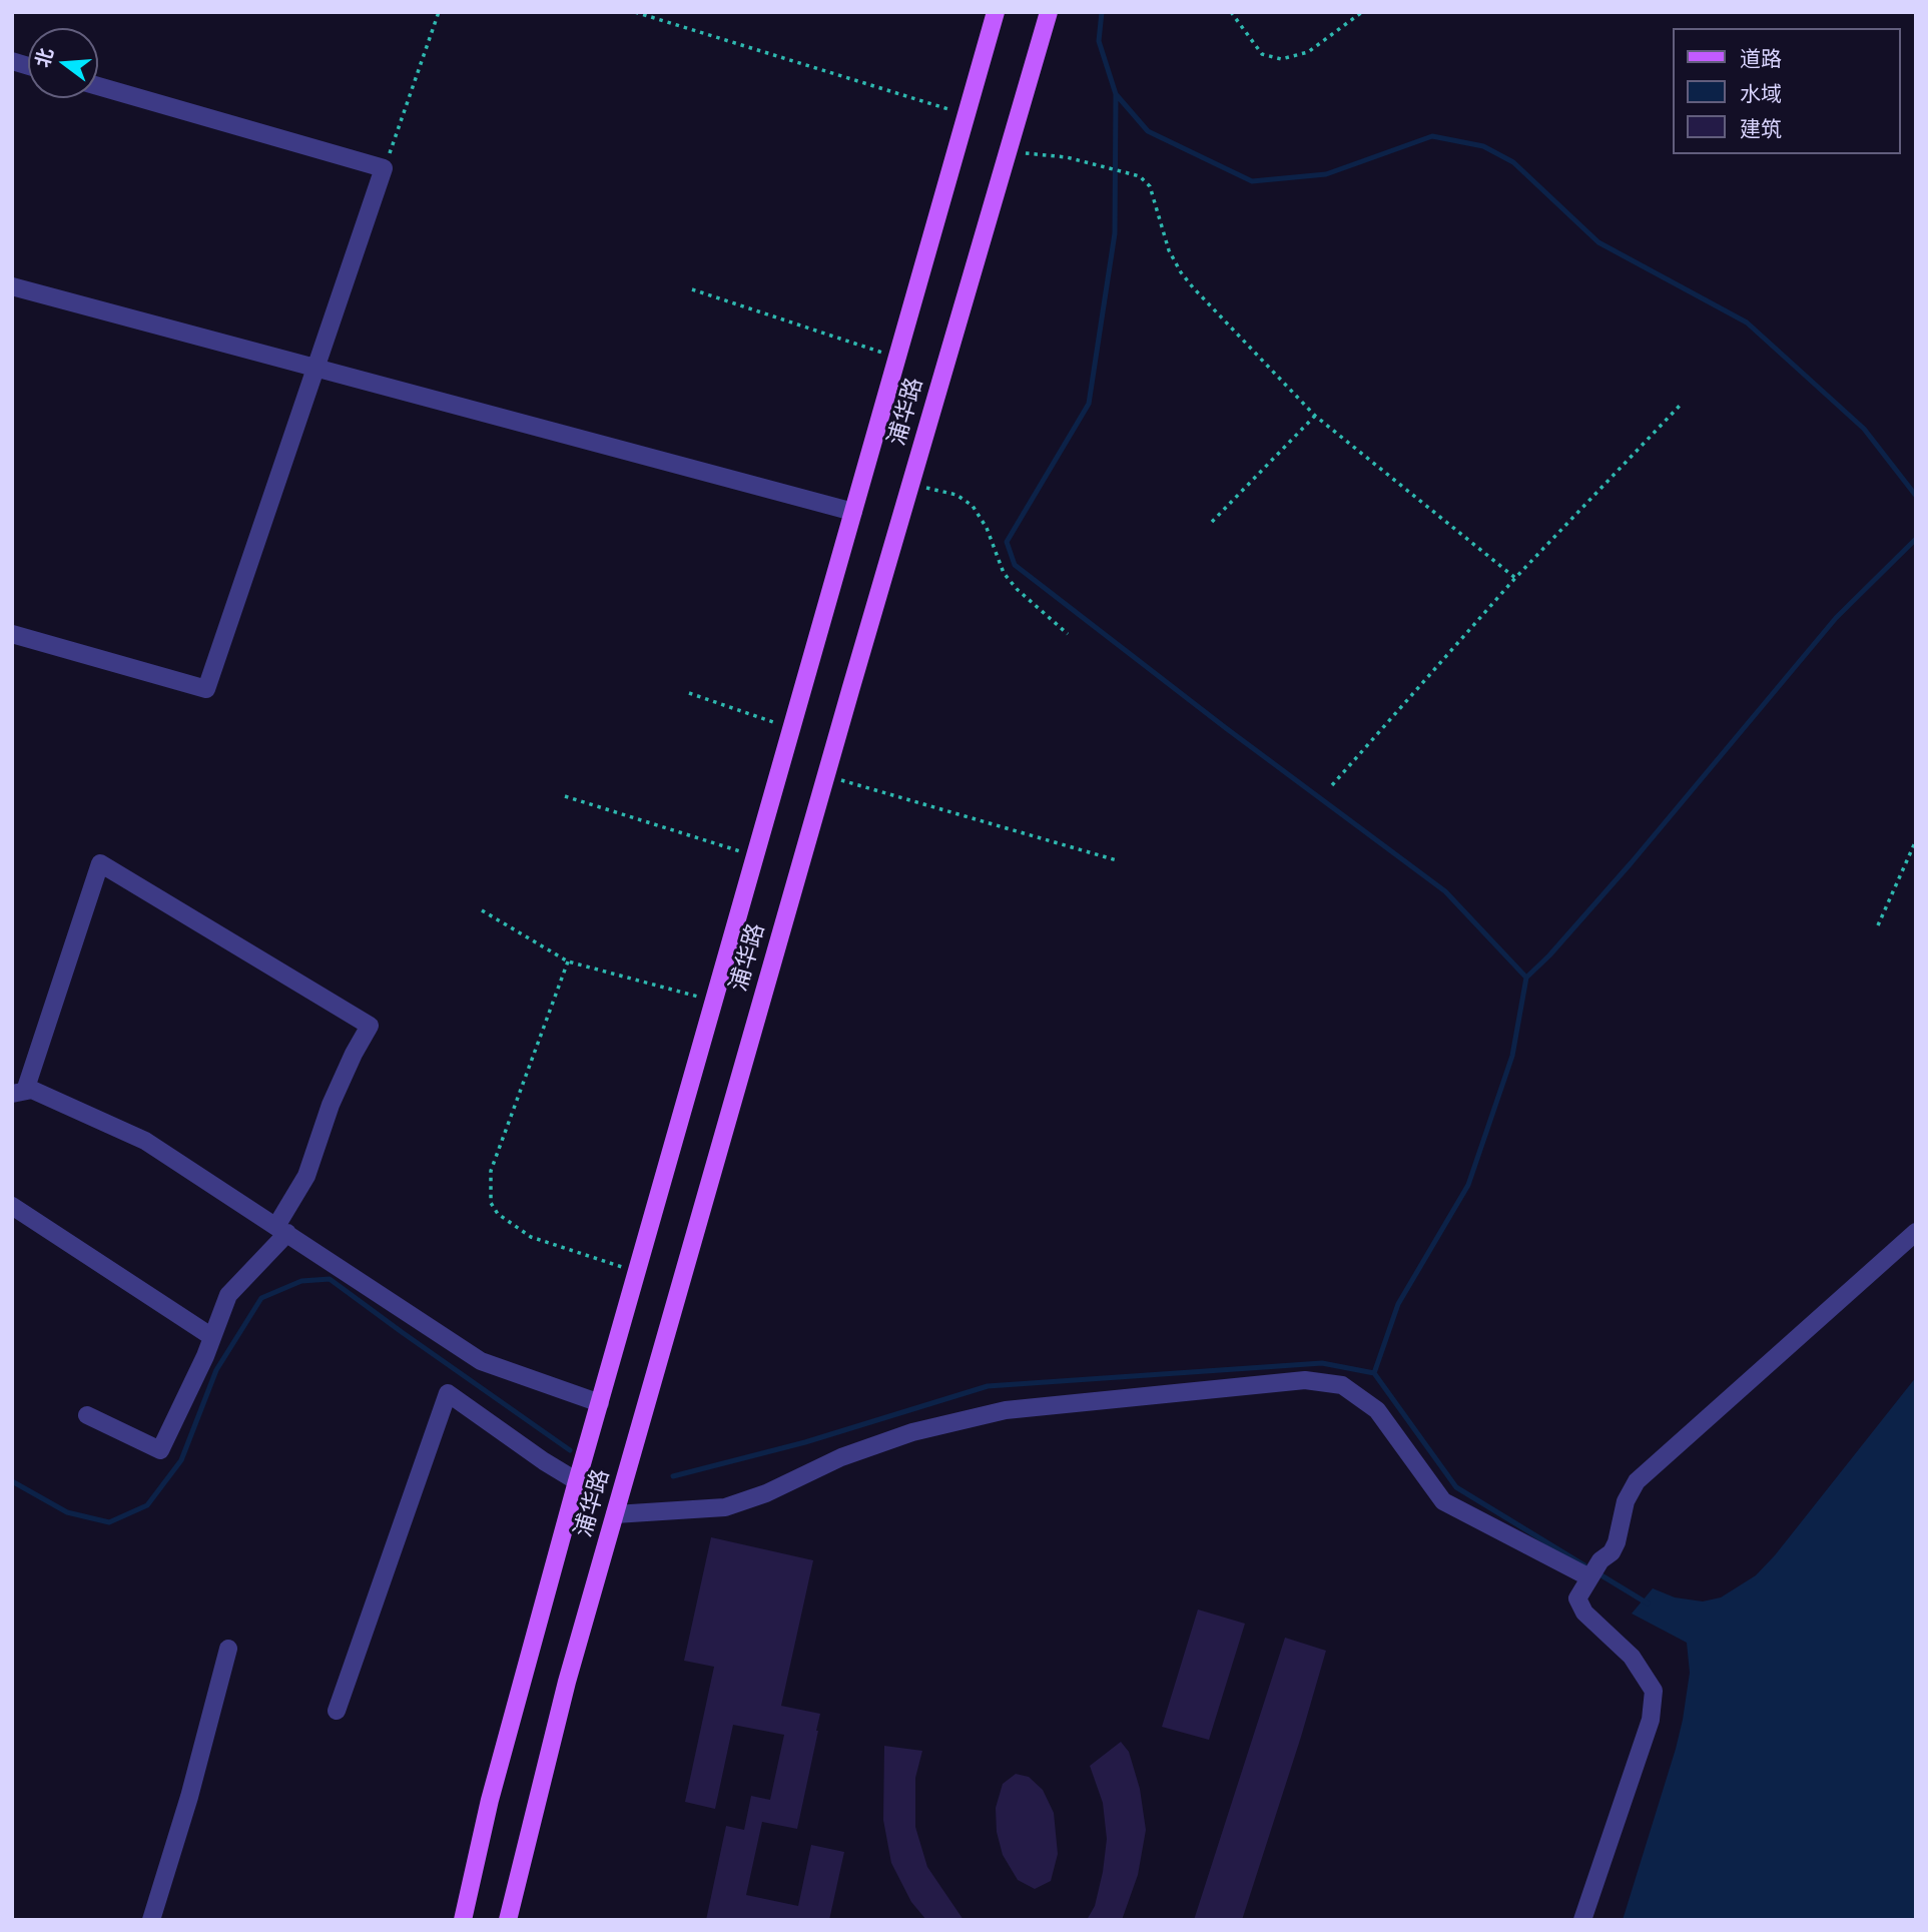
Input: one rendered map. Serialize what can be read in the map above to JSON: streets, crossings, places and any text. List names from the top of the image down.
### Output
{
  "streets": {
    "main road": ["浦华路"]
  },
  "legend": ["道路", "水域", "建筑"],
  "north": "left"
}
